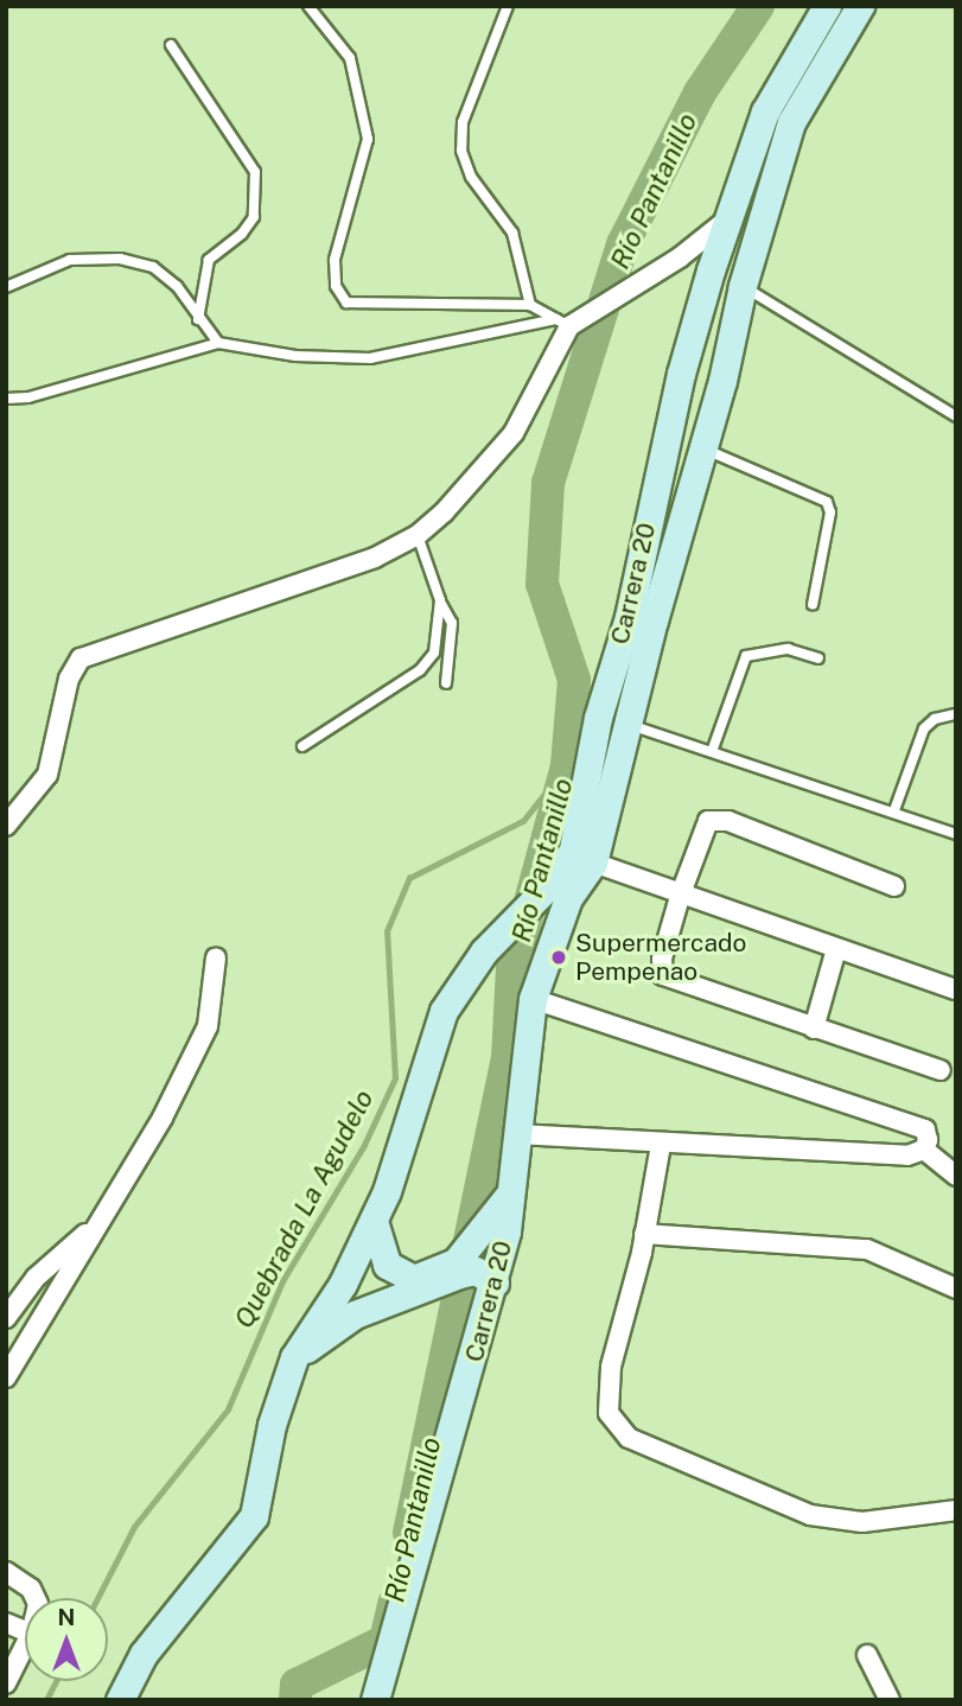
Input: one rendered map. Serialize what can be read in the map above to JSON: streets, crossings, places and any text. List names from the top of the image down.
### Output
{
  "streets": {
    "main road": ["Carrera 20"]
  },
  "water": ["Río Pantanillo", "Quebrada La Agudelo"],
  "places": ["Supermercado Pempenao"],
  "north": "top"
}
